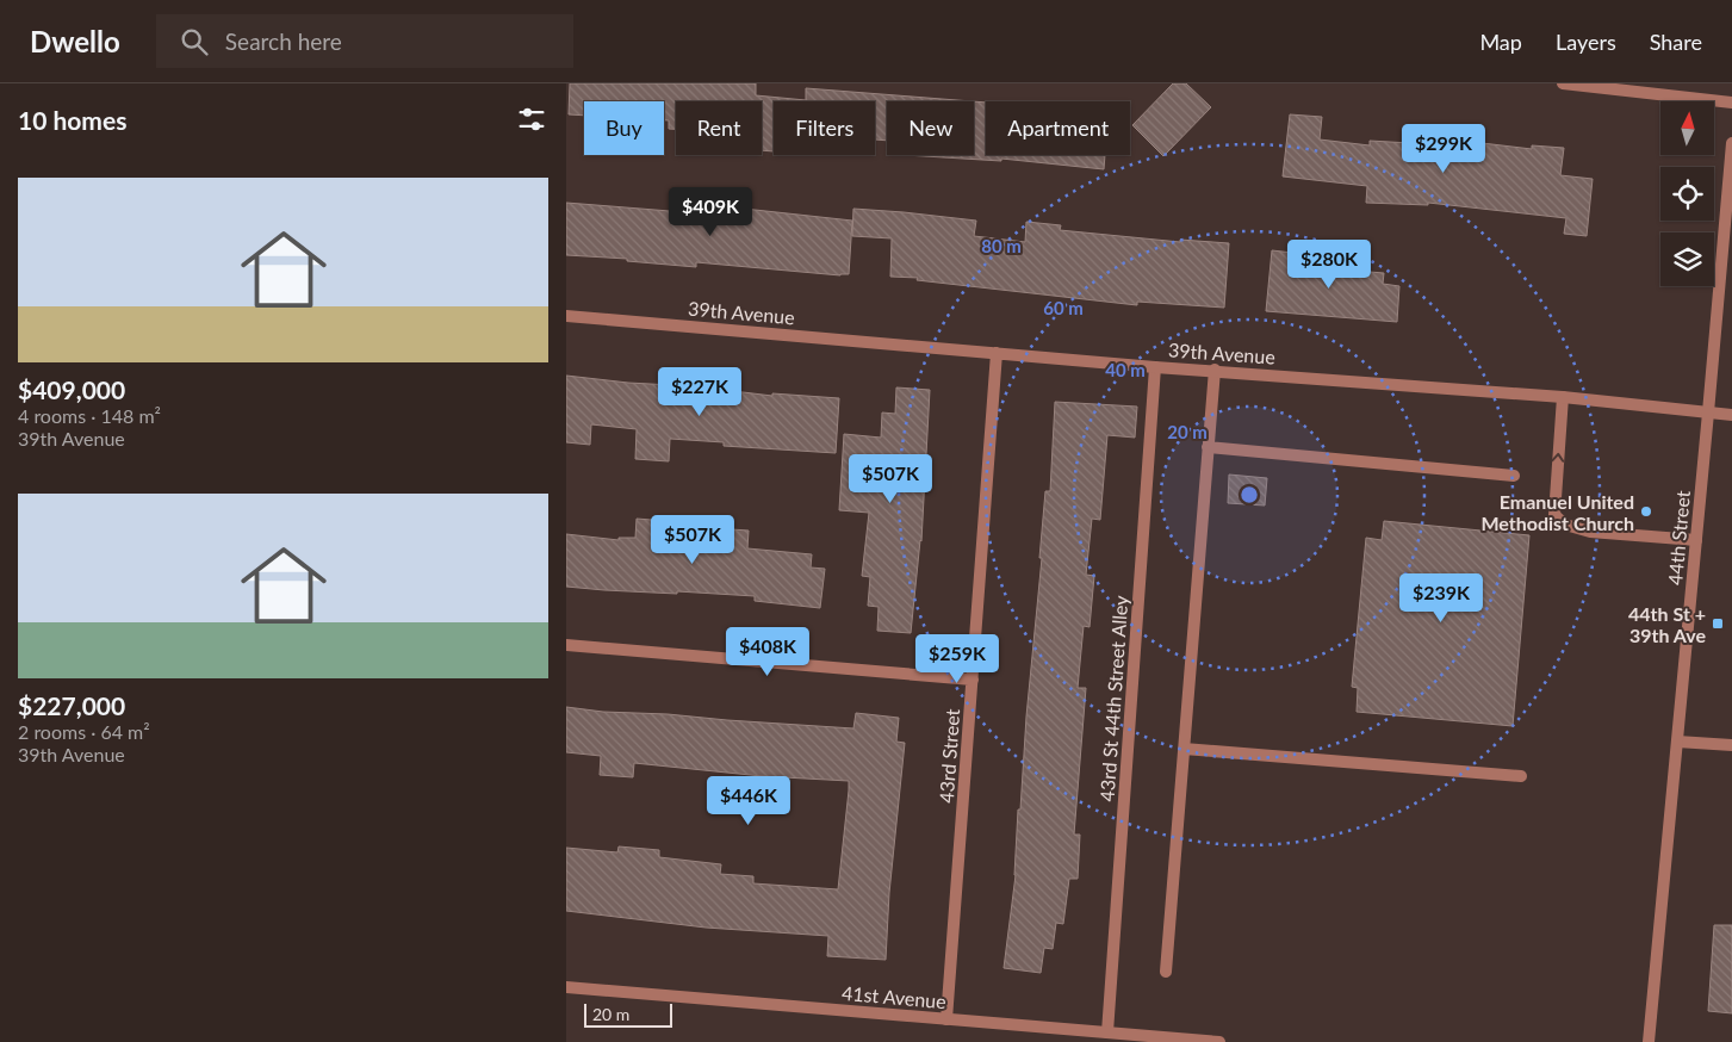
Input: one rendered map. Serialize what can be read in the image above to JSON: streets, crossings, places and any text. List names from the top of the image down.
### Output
{
  "streets": {
    "street": [
      "39th Avenue",
      "44th Street",
      "43rd St 44th Street Alley",
      "43rd Street",
      "41st Avenue"
    ]
  },
  "crossings": [
    ["39th Avenue", "44th Street"],
    ["39th Avenue", "43rd St 44th Street Alley"],
    ["39th Avenue", "43rd Street"],
    ["43rd St 44th Street Alley", "41st Avenue"],
    ["43rd Street", "41st Avenue"]
  ],
  "places": {
    "other": ["Emanuel United Methodist Church"],
    "transit": ["44th St + 39th Ave"]
  },
  "scale_bar": "20 m",
  "north": "top",
  "page": {
    "header": "Dwello",
    "search": "Search here",
    "nav": ["Map", "Layers", "Share"],
    "heading": "10 homes",
    "chip": [
      "Buy",
      "Rent",
      "Filters",
      "New",
      "Apartment"
    ],
    "price": [
      "$299K",
      "$409K",
      "$280K",
      "$227K",
      "$507K",
      "$507K",
      "$239K",
      "$408K",
      "$259K",
      "$446K"
    ],
    "list": [
      {
        "name": "$409,000",
        "note": "4 rooms · 148 m² · 39th Avenue"
      },
      {
        "name": "$227,000",
        "note": "2 rooms · 64 m² · 39th Avenue"
      }
    ],
    "scale": "20 m"
  },
  "rings": [
    "80 m",
    "60 m",
    "40 m",
    "20 m"
  ]
}
